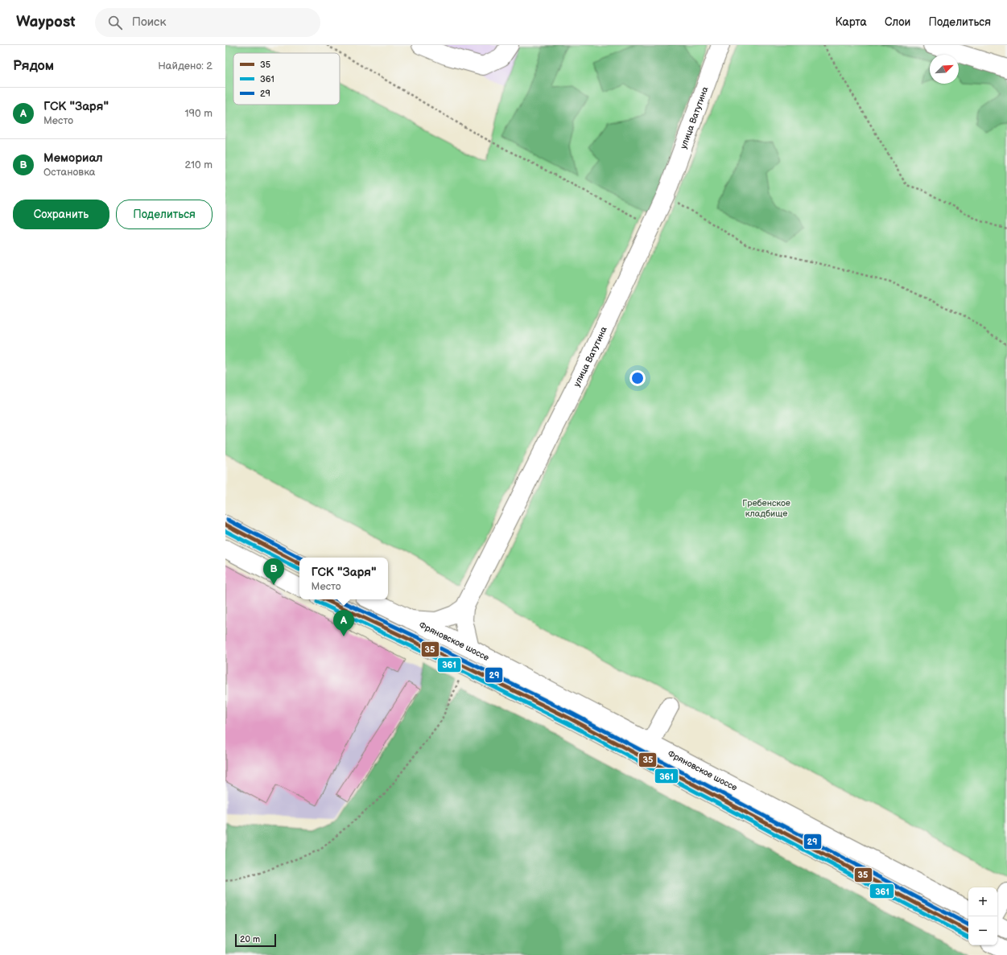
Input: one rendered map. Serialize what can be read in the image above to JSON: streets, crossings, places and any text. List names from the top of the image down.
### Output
{
  "streets": {
    "main road": ["улица Ватутина", "Фряновское шоссе"]
  },
  "parks": ["Гребенское кладбище"],
  "lines": ["transit line 29", "transit line 35", "transit line 361"],
  "legend": ["35", "361", "29"],
  "scale_bar": "20 m",
  "north": "top right",
  "page": {
    "header": "Waypost",
    "search": "Поиск",
    "nav": ["Карта", "Слои", "Поделиться"],
    "heading": ["Рядом", "Найдено: 2"],
    "list": [
      {
        "mark": "A",
        "name": "ГСК \"Заря\"",
        "note": "Место",
        "value": "190 m"
      },
      {
        "mark": "B",
        "name": "Мемориал",
        "note": "Остановка",
        "value": "210 m"
      }
    ],
    "buttons": ["Сохранить", "Поделиться"],
    "popup": ["ГСК \"Заря\"", "Место"],
    "pins": ["B", "A"],
    "map_buttons": ["+", "−"],
    "scale": "20 m"
  }
}
